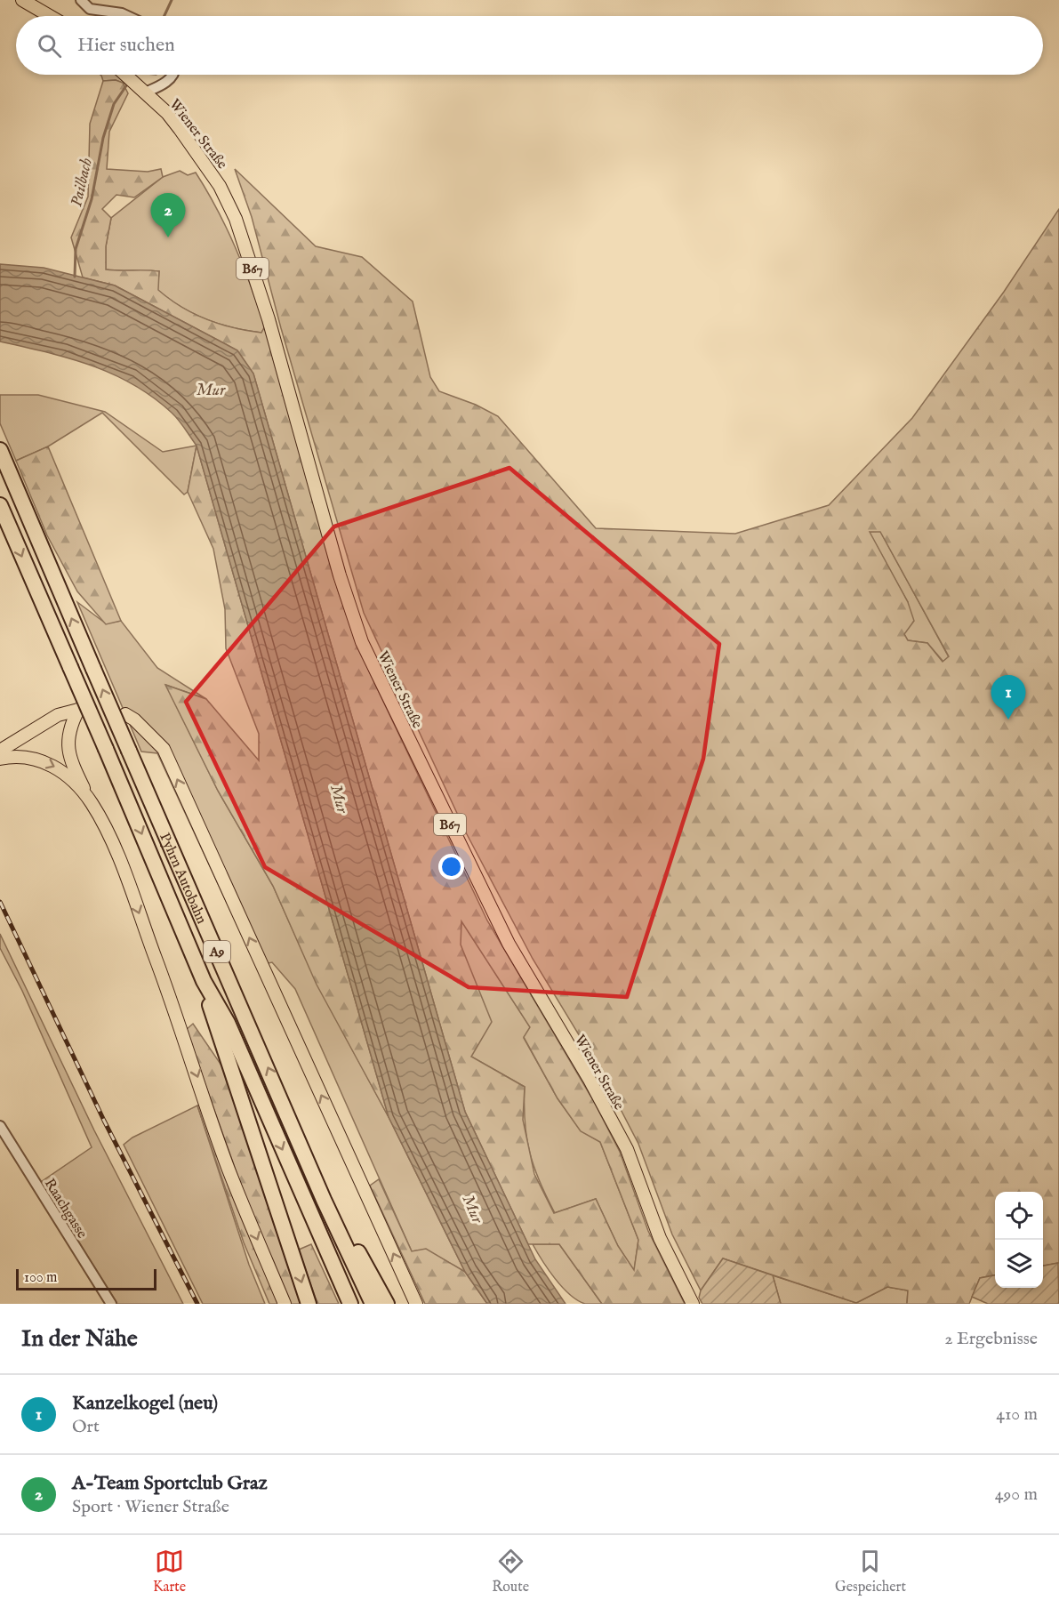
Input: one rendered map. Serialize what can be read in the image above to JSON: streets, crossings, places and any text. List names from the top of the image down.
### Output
{
  "streets": {
    "highway": ["Pyhrn Autobahn", "A9"],
    "main road": ["Wiener Straße", "B67"],
    "street": ["Raachgasse"]
  },
  "water": ["Pailbach", "Mur"],
  "scale_bar": "100 m",
  "page": {
    "search": "Hier suchen",
    "pins": ["2", "1"],
    "scale": "100 m",
    "heading": ["In der Nähe", "2 Ergebnisse"],
    "list": [
      {
        "mark": "1",
        "name": "Kanzelkogel (neu)",
        "note": "Ort",
        "value": "410 m"
      },
      {
        "mark": "2",
        "name": "A-Team Sportclub Graz",
        "note": "Sport · Wiener Straße",
        "value": "490 m"
      }
    ],
    "nav": ["Karte", "Route", "Gespeichert"]
  }
}
